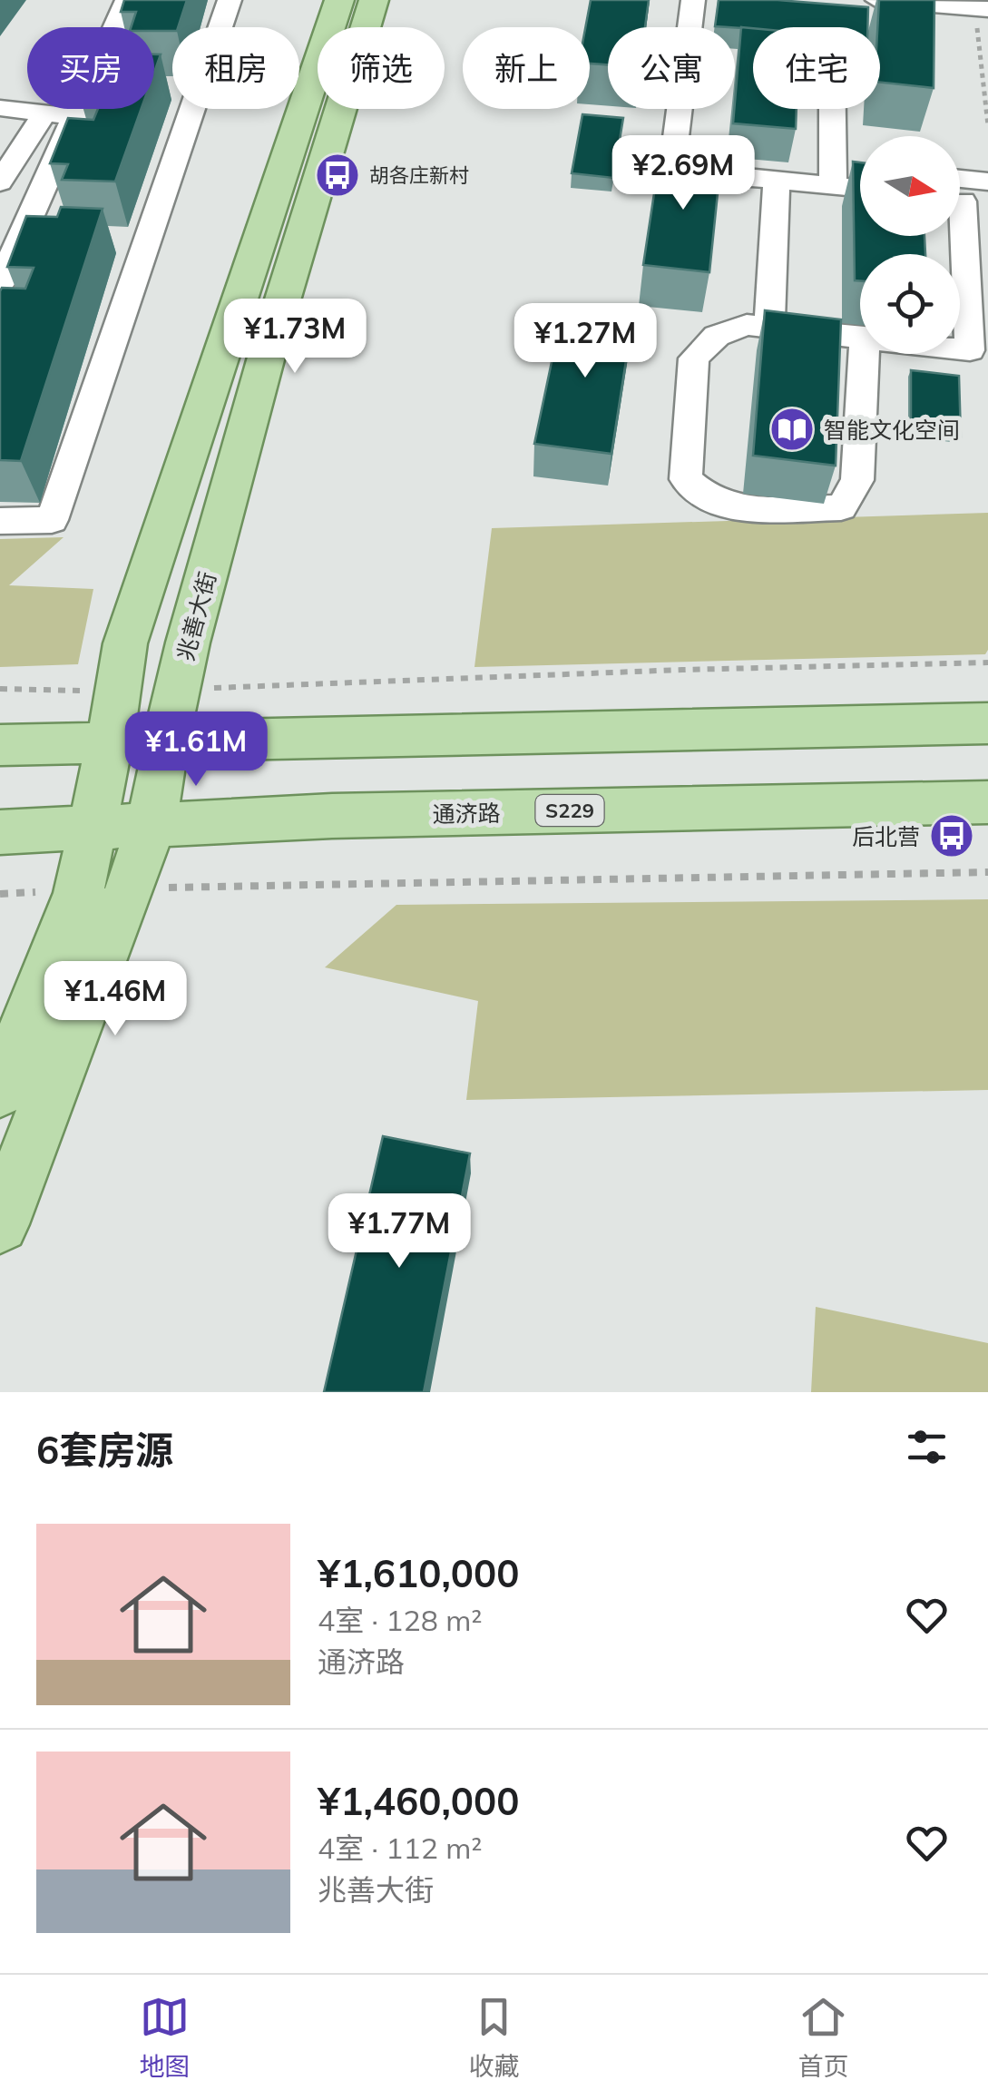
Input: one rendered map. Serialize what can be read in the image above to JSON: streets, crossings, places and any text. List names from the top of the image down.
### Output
{
  "streets": {
    "main road": ["兆善大街", "S229", "通济路"]
  },
  "crossings": [
    ["兆善大街", "通济路"]
  ],
  "places": {
    "bus stop": ["胡各庄新村", "后北营"],
    "library": ["智能文化空间"]
  },
  "north": "right",
  "page": {
    "chip": [
      "买房",
      "租房",
      "筛选",
      "新上",
      "公寓",
      "住宅"
    ],
    "price": [
      "¥2.69M",
      "¥1.73M",
      "¥1.27M",
      "¥1.61M",
      "¥1.46M",
      "¥1.77M"
    ],
    "heading": "6套房源",
    "list": [
      {
        "name": "¥1,610,000",
        "note": "4室 · 128 m² · 通济路"
      },
      {
        "name": "¥1,460,000",
        "note": "4室 · 112 m² · 兆善大街"
      }
    ],
    "tabs": ["地图", "收藏", "首页"]
  }
}
